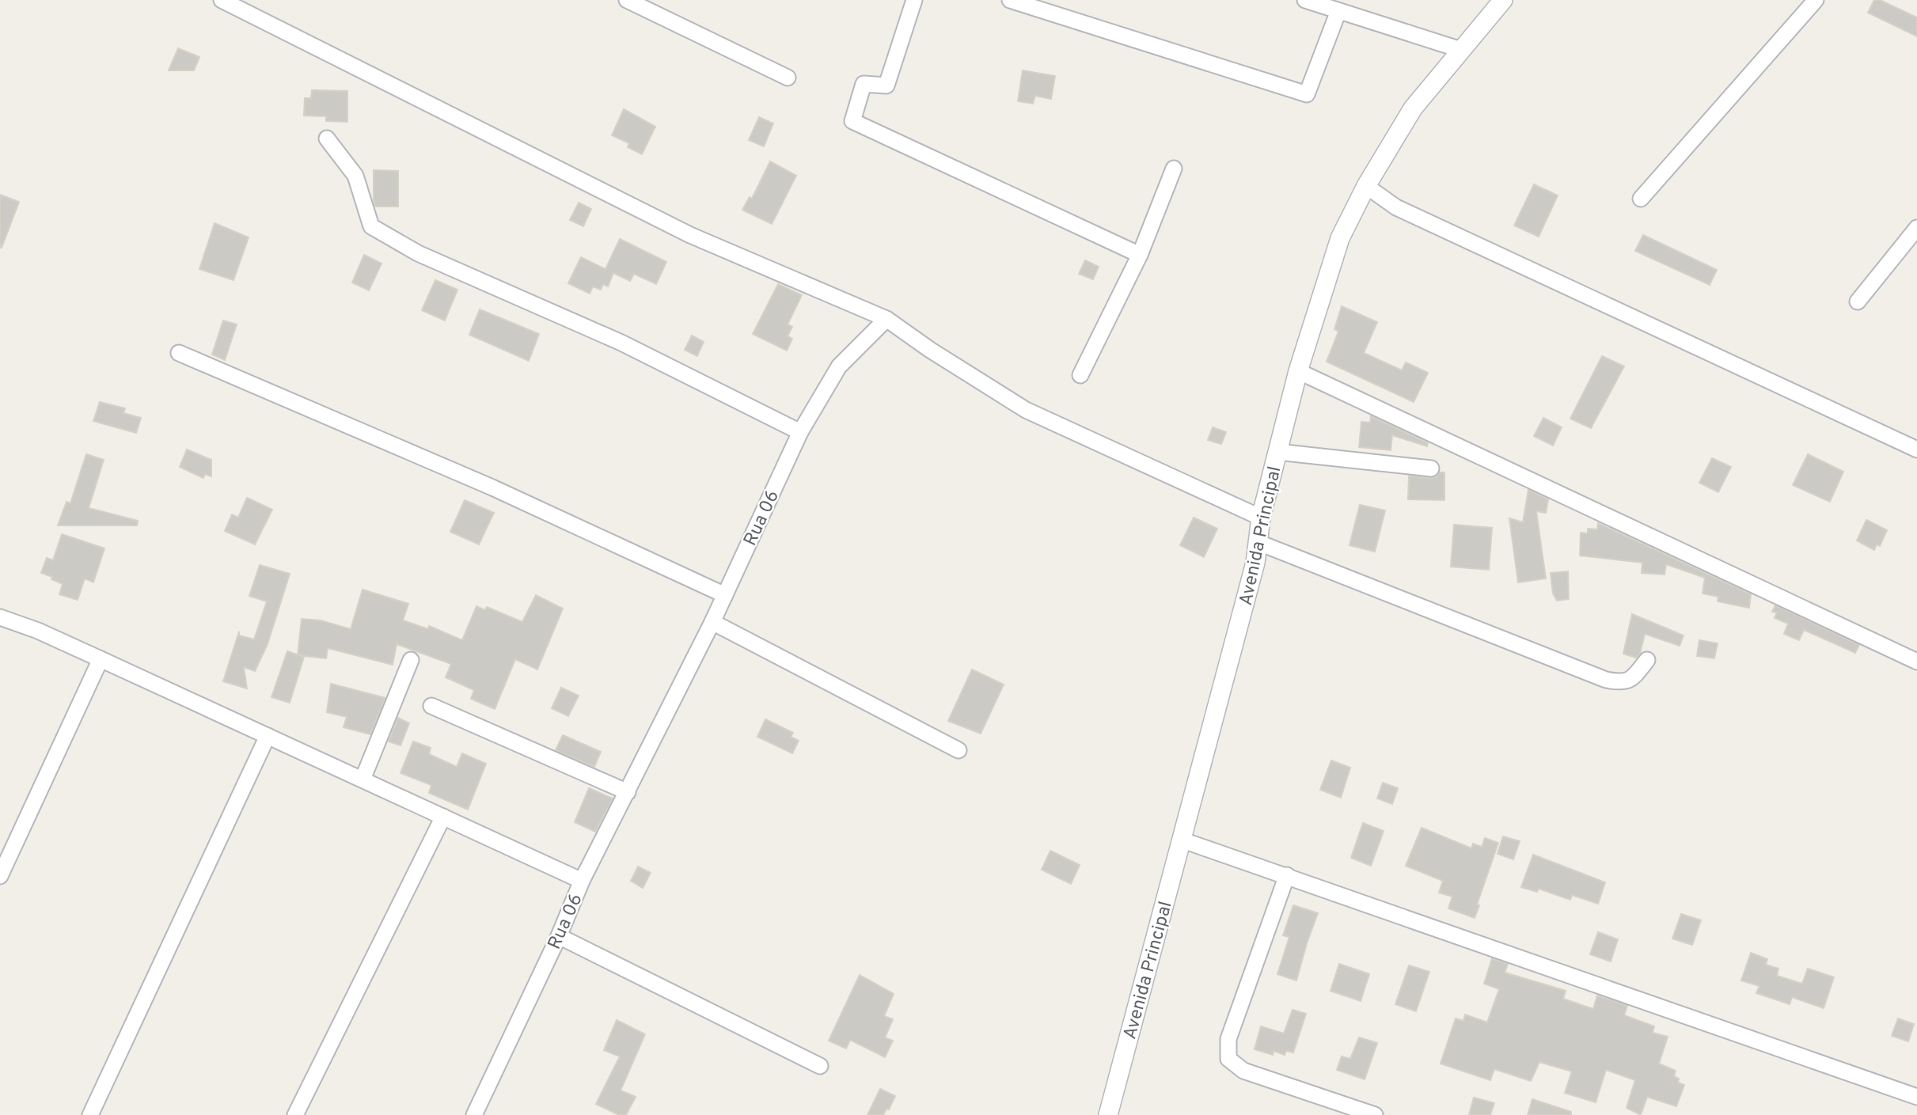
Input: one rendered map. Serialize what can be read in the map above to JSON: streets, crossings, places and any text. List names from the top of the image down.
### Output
{
  "streets": {
    "street": ["Rua 06", "Avenida Principal"]
  }
}
